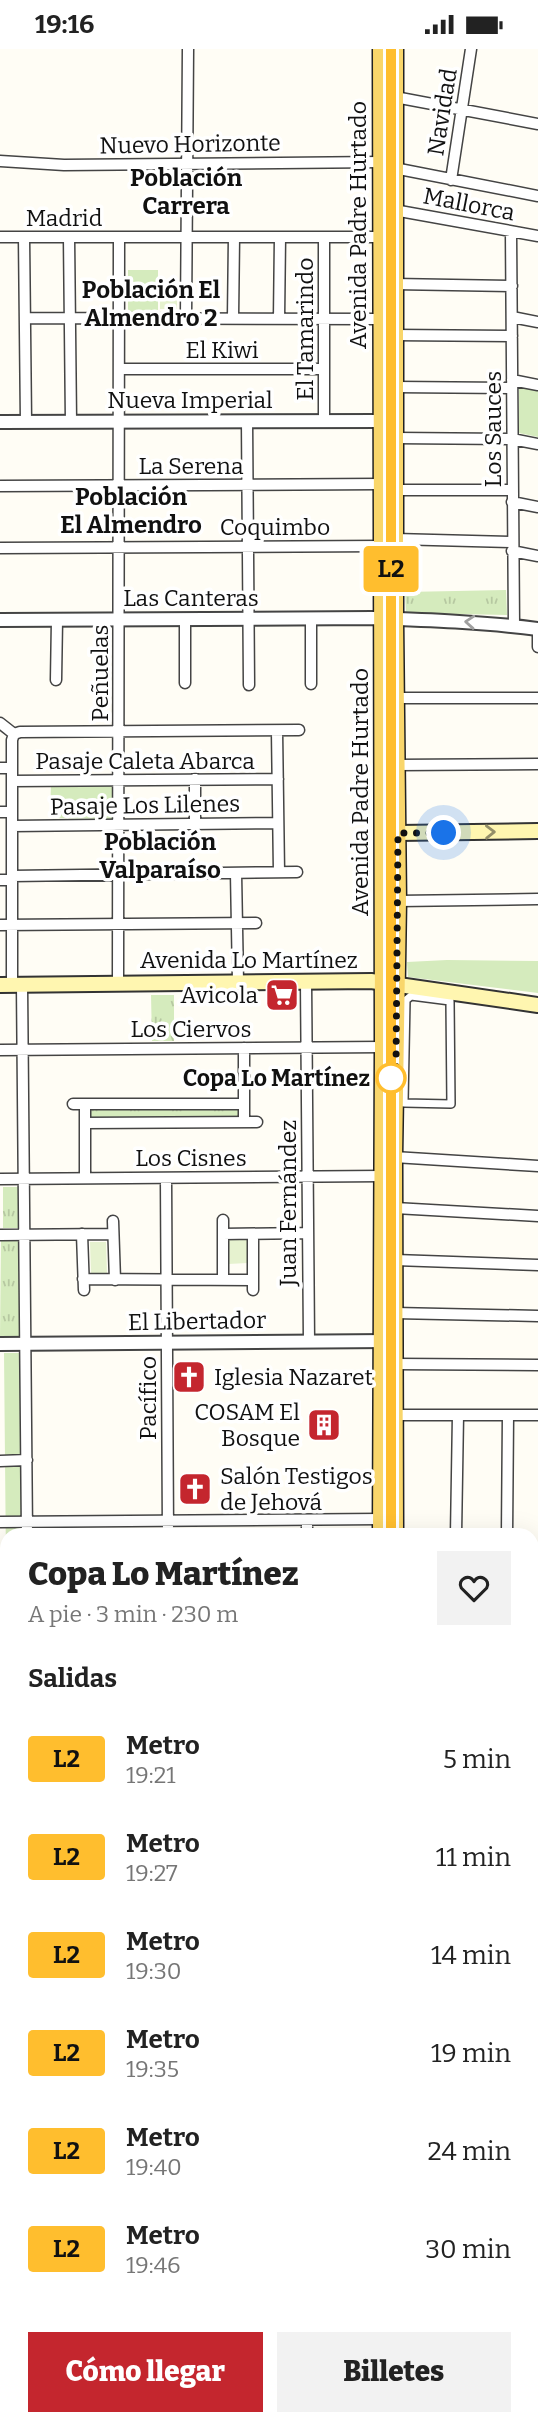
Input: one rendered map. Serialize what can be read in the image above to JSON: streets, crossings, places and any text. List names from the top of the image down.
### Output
{
  "streets": {
    "main road": ["Avenida Padre Hurtado", "Avenida Lo Martínez"],
    "street": [
      "Navidad",
      "Nuevo Horizonte",
      "Mallorca",
      "Madrid",
      "El Tamarindo",
      "El Kiwi",
      "Nueva Imperial",
      "Los Sauces",
      "La Serena",
      "Coquimbo",
      "Las Canteras",
      "Peñuelas",
      "Pasaje Caleta Abarca",
      "Pasaje Los Lilenes",
      "Los Ciervos",
      "Los Cisnes",
      "Juan Fernández",
      "El Libertador",
      "Pacífico"
    ]
  },
  "crossings": [
    ["Navidad", "Nuevo Horizonte"],
    ["Nuevo Horizonte", "Avenida Padre Hurtado"],
    ["Mallorca", "Avenida Padre Hurtado"],
    ["Mallorca", "Los Sauces"],
    ["Madrid", "Avenida Padre Hurtado"],
    ["Madrid", "El Tamarindo"],
    ["Madrid", "Peñuelas"],
    ["Avenida Padre Hurtado", "Nueva Imperial"],
    ["Avenida Padre Hurtado", "La Serena"],
    ["Avenida Padre Hurtado", "Coquimbo"],
    ["Avenida Padre Hurtado", "Las Canteras"],
    ["Avenida Padre Hurtado", "Avenida Lo Martínez"],
    ["Avenida Padre Hurtado", "Los Ciervos"],
    ["Avenida Padre Hurtado", "Los Cisnes"],
    ["Avenida Padre Hurtado", "El Libertador"],
    ["El Tamarindo", "El Kiwi"],
    ["El Tamarindo", "Nueva Imperial"],
    ["El Kiwi", "Peñuelas"],
    ["Nueva Imperial", "Peñuelas"],
    ["Los Sauces", "La Serena"],
    ["Los Sauces", "Coquimbo"],
    ["Los Sauces", "Las Canteras"],
    ["La Serena", "Peñuelas"],
    ["Coquimbo", "Peñuelas"],
    ["Las Canteras", "Peñuelas"],
    ["Peñuelas", "Pasaje Caleta Abarca"],
    ["Peñuelas", "Pasaje Los Lilenes"],
    ["Peñuelas", "Avenida Lo Martínez"],
    ["Avenida Lo Martínez", "Juan Fernández"],
    ["Los Ciervos", "Juan Fernández"],
    ["Los Cisnes", "Juan Fernández"],
    ["Los Cisnes", "Pacífico"],
    ["Juan Fernández", "El Libertador"],
    ["El Libertador", "Pacífico"]
  ],
  "districts": [
    "Población Carrera",
    "Población El Almendro 2",
    "Población El Almendro",
    "Población Valparaíso"
  ],
  "places": {
    "supermarket": ["Avicola"],
    "other": ["Copa Lo Martínez"],
    "church": ["Iglesia Nazaret", "Salón Testigos de Jehová"],
    "building": ["COSAM El Bosque"]
  },
  "lines": ["metro line L2"],
  "page": {
    "status": "19:16",
    "on_map": "L2",
    "heading": [
      ["Copa Lo Martínez", "A pie · 3 min · 230 m"],
      "Salidas"
    ],
    "list": [
      {
        "mark": "L2",
        "name": "Metro",
        "note": "19:21",
        "value": "5 min"
      },
      {
        "mark": "L2",
        "name": "Metro",
        "note": "19:27",
        "value": "11 min"
      },
      {
        "mark": "L2",
        "name": "Metro",
        "note": "19:30",
        "value": "14 min"
      },
      {
        "mark": "L2",
        "name": "Metro",
        "note": "19:35",
        "value": "19 min"
      },
      {
        "mark": "L2",
        "name": "Metro",
        "note": "19:40",
        "value": "24 min"
      },
      {
        "mark": "L2",
        "name": "Metro",
        "note": "19:46",
        "value": "30 min"
      }
    ],
    "buttons": ["Cómo llegar", "Billetes"]
  }
}
